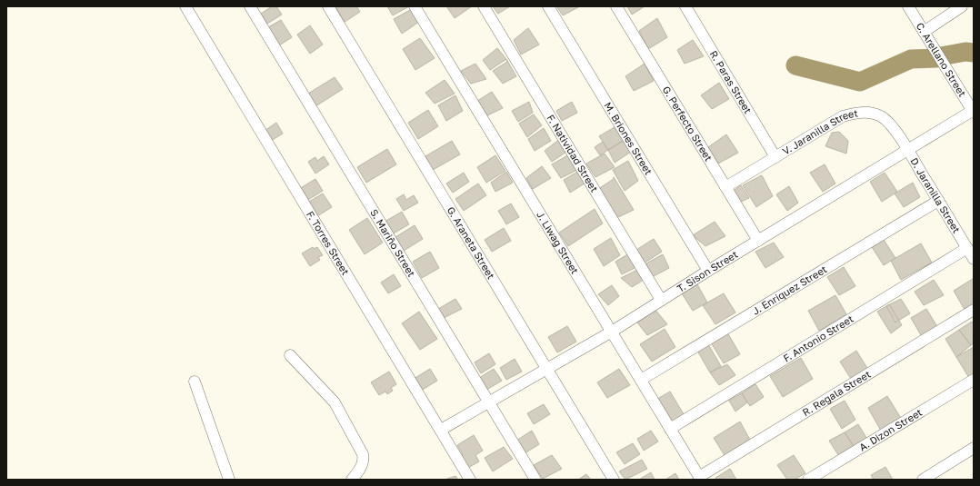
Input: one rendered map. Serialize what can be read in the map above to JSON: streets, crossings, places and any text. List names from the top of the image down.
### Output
{
  "streets": {
    "street": [
      "C. Arellano Street",
      "R. Paras Street",
      "G. Perfecto Street",
      "V. Jaranilla Street",
      "M. Briones Street",
      "F. Natividad Street",
      "D. Jaranilla Street",
      "F. Torres Street",
      "S. Mariño Street",
      "G. Araneta Street",
      "J. Liwag Street",
      "T. Sison Street",
      "J. Enriquez Street",
      "F. Antonio Street",
      "R. Regala Street",
      "A. Dizon Street"
    ]
  },
  "crossings": [
    ["C. Arellano Street", "T. Sison Street"],
    ["R. Paras Street", "V. Jaranilla Street"],
    ["G. Perfecto Street", "V. Jaranilla Street"],
    ["G. Perfecto Street", "T. Sison Street"],
    ["V. Jaranilla Street", "D. Jaranilla Street"],
    ["V. Jaranilla Street", "T. Sison Street"],
    ["M. Briones Street", "T. Sison Street"],
    ["F. Natividad Street", "T. Sison Street"],
    ["D. Jaranilla Street", "T. Sison Street"],
    ["D. Jaranilla Street", "J. Enriquez Street"],
    ["D. Jaranilla Street", "F. Antonio Street"],
    ["F. Torres Street", "T. Sison Street"],
    ["S. Mariño Street", "T. Sison Street"],
    ["G. Araneta Street", "T. Sison Street"],
    ["J. Liwag Street", "T. Sison Street"],
    ["J. Liwag Street", "J. Enriquez Street"],
    ["J. Liwag Street", "F. Antonio Street"],
    ["J. Liwag Street", "R. Regala Street"]
  ]
}
